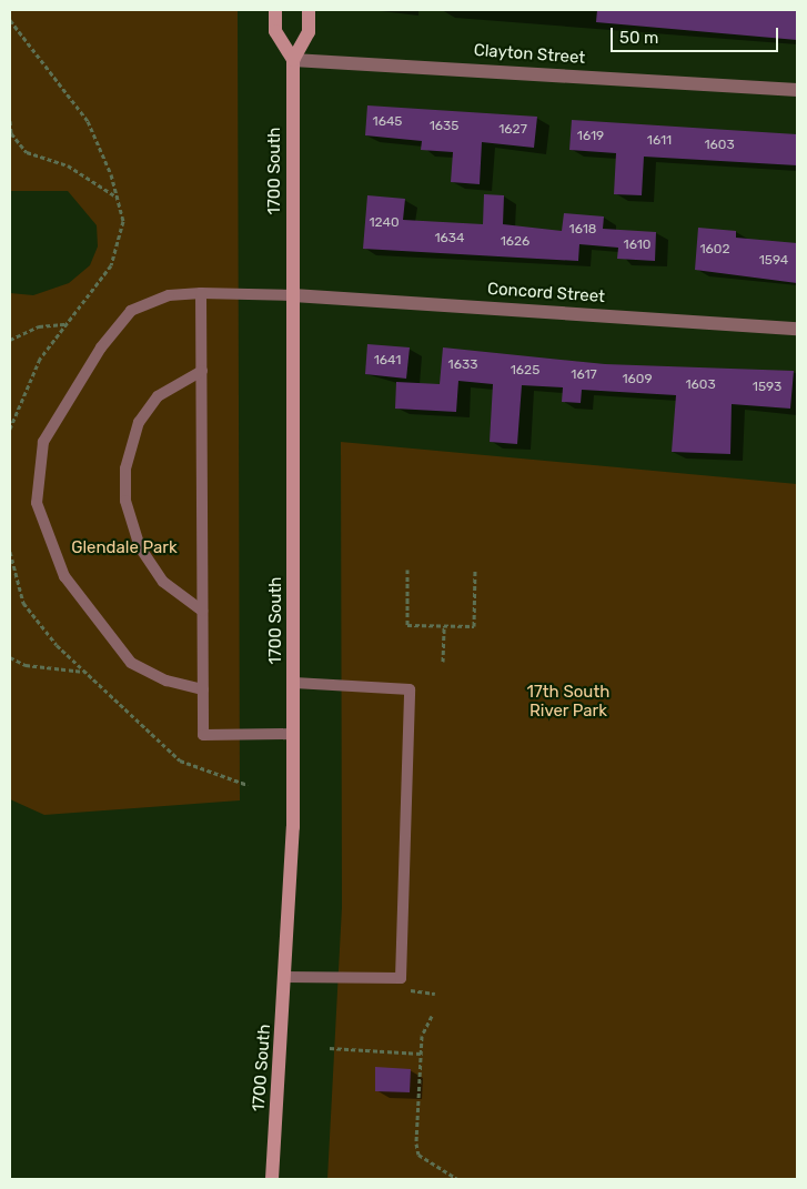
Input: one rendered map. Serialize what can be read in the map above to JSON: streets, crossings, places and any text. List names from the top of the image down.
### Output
{
  "streets": {
    "street": ["Clayton Street", "1700 South", "Concord Street"]
  },
  "crossings": [
    ["Clayton Street", "1700 South"],
    ["1700 South", "Concord Street"]
  ],
  "parks": ["Glendale Park", "17th South River Park"],
  "house_numbers": [
    "1645",
    "1635",
    "1627",
    "1619",
    "1611",
    "1603",
    "1240",
    "1618",
    "1634",
    "1626",
    "1610",
    "1602",
    "1594",
    "1641",
    "1633",
    "1625",
    "1617",
    "1609",
    "1603",
    "1593"
  ],
  "scale_bar": "50 m"
}
